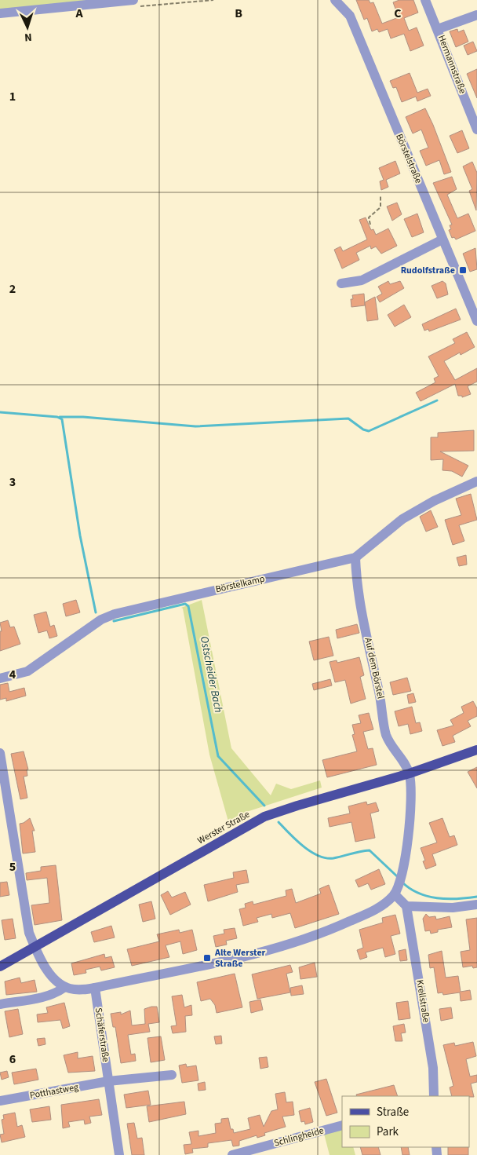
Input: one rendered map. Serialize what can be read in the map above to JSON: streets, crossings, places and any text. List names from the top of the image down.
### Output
{
  "streets": {
    "main road": ["Werster Straße"],
    "street": [
      "Hermannstraße",
      "Börstelstraße",
      "Börstelkamp",
      "Auf dem Börstel",
      "Krellstraße",
      "Schäferstraße",
      "Potthastweg",
      "Schlingheide"
    ]
  },
  "crossings": [
    ["Börstelkamp", "Auf dem Börstel"],
    ["Auf dem Börstel", "Werster Straße"],
    ["Schäferstraße", "Potthastweg"]
  ],
  "water": ["Ostscheider Bach"],
  "places": {
    "transit": ["Rudolfstraße", "Alte Werster Straße"]
  },
  "legend": ["Straße", "Park"],
  "north": "bottom",
  "grid": {
    "columns": ["A", "B", "C"],
    "rows": [
      "1",
      "2",
      "3",
      "4",
      "5",
      "6"
    ]
  }
}
